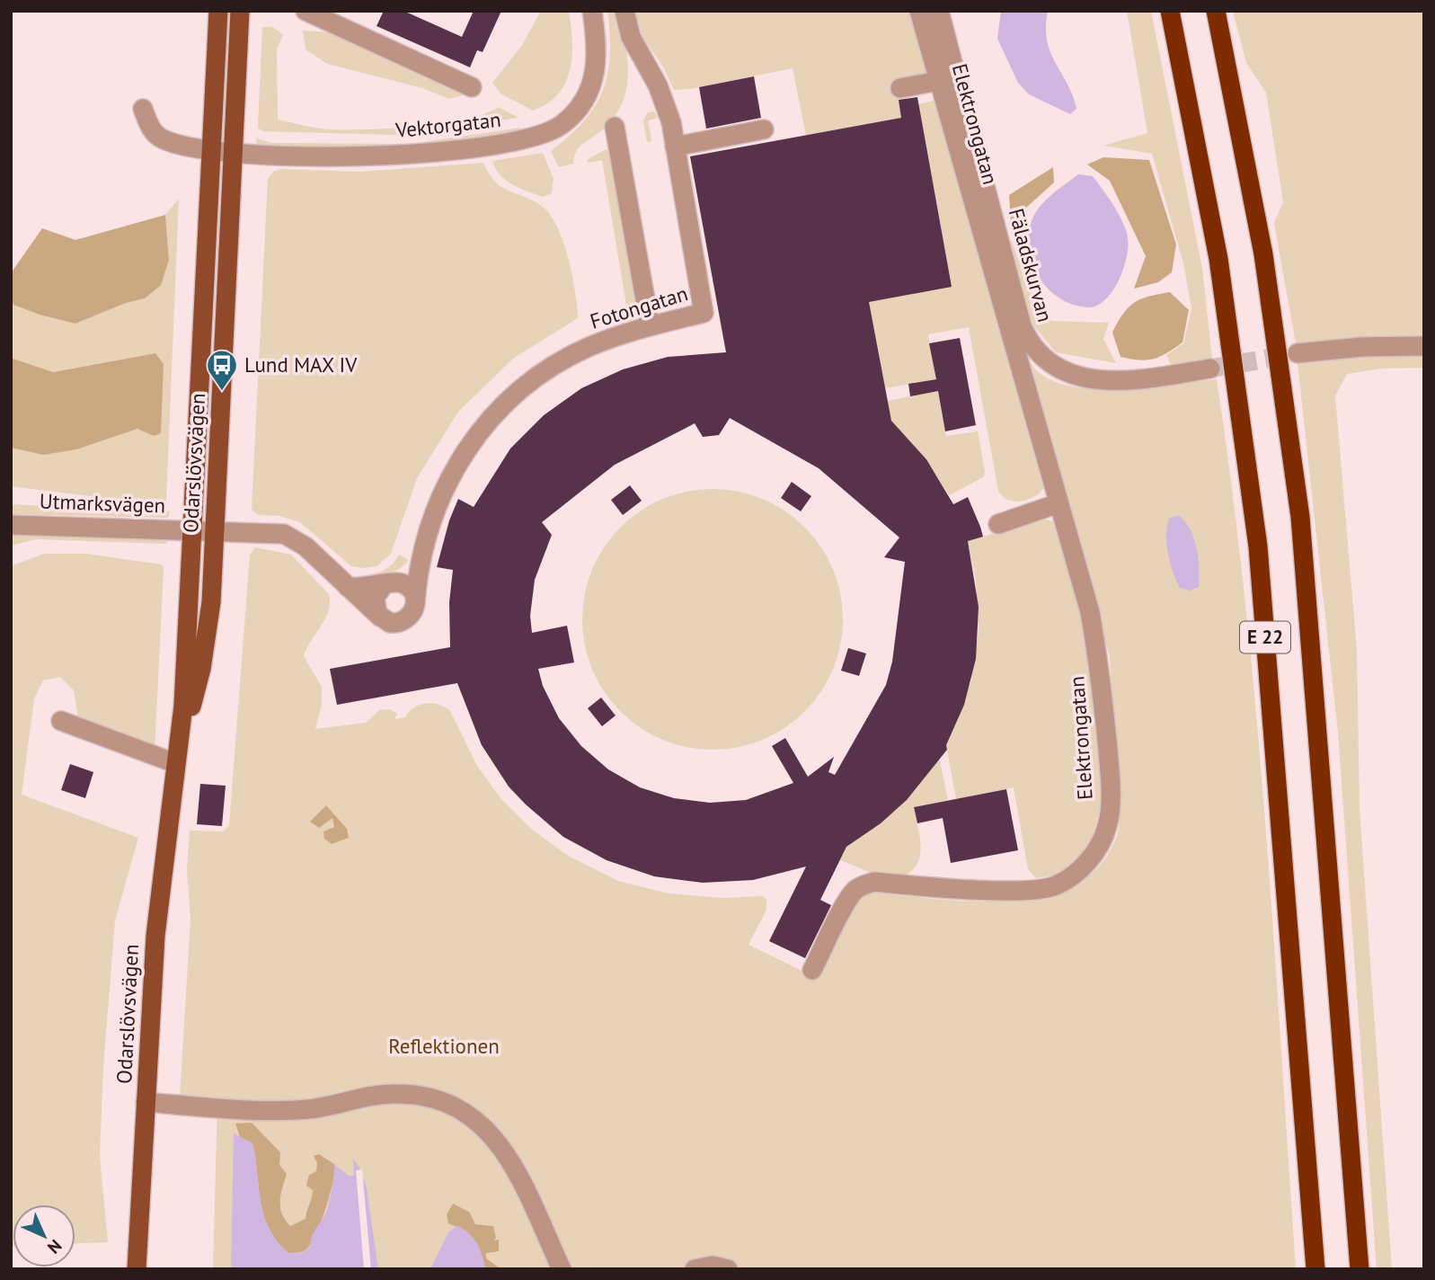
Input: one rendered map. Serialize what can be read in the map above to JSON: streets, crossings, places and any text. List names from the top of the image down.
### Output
{
  "streets": {
    "highway": ["E 22"],
    "main road": ["Odarslövsvägen"],
    "street": [
      "Elektrongatan",
      "Vektorgatan",
      "Fäladskurvan",
      "Fotongatan",
      "Utmarksvägen"
    ]
  },
  "crossings": [
    ["Vektorgatan", "Odarslövsvägen"],
    ["Odarslövsvägen", "Utmarksvägen"]
  ],
  "parks": ["Reflektionen"],
  "places": {
    "bus stop": ["Lund MAX IV"]
  },
  "north": "bottom right"
}
